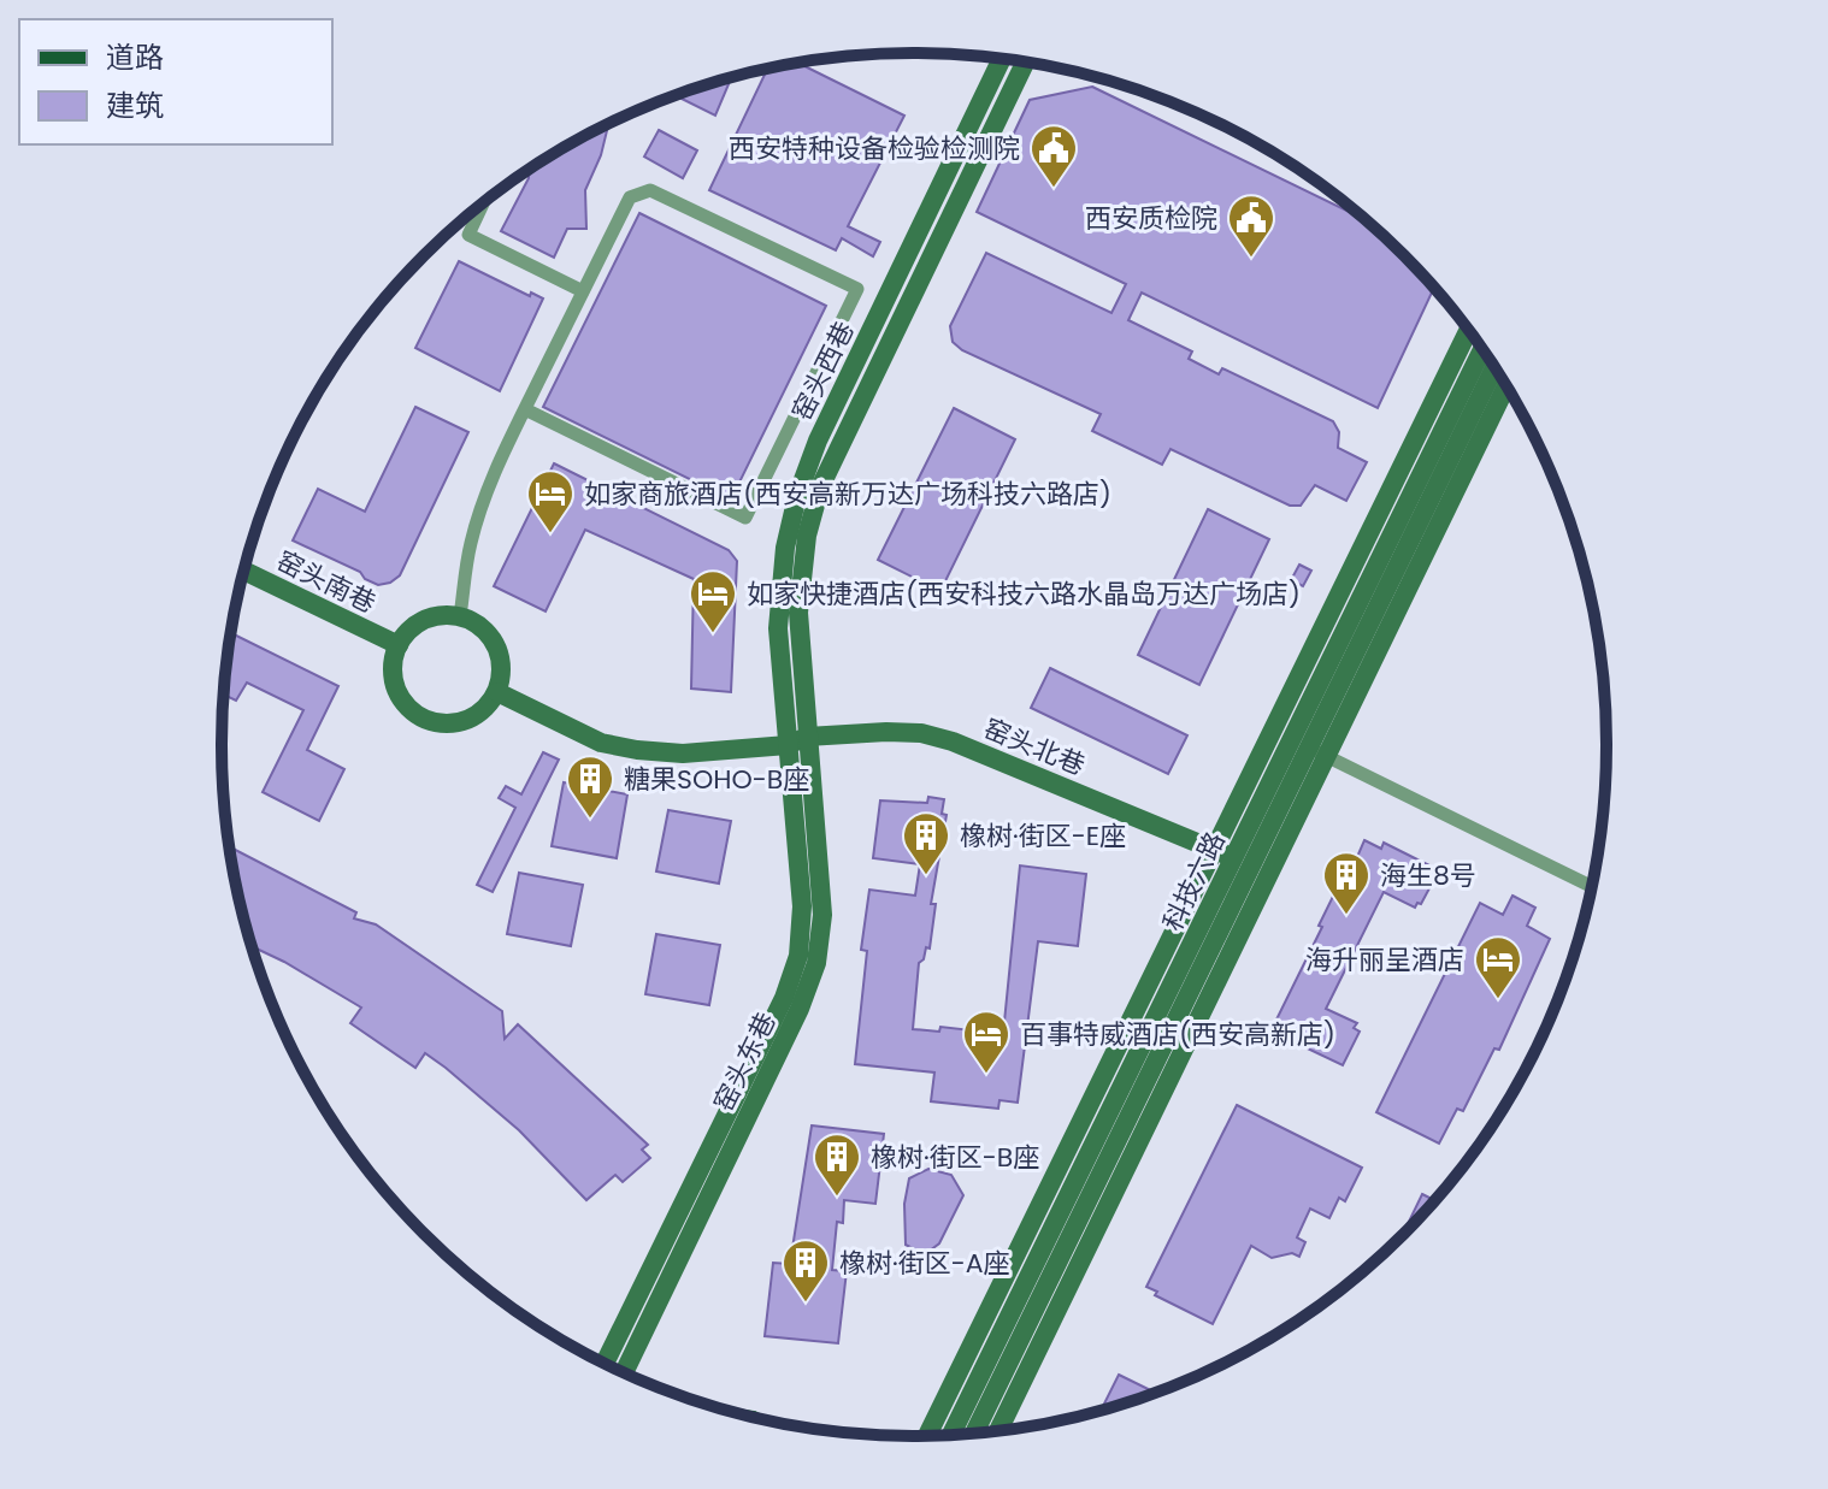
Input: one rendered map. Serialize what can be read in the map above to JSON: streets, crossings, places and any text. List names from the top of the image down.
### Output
{
  "streets": {
    "main road": [
      "窑头西巷",
      "窑头南巷",
      "窑头北巷",
      "科技六路",
      "窑头东巷"
    ]
  },
  "crossings": [
    ["窑头西巷", "窑头北巷"],
    ["窑头西巷", "窑头东巷"],
    ["窑头北巷", "科技六路"],
    ["窑头北巷", "窑头东巷"]
  ],
  "places": {
    "public building": ["西安特种设备检验检测院", "西安质检院"],
    "hotel": [
      "如家商旅酒店(西安高新万达广场科技六路店)",
      "如家快捷酒店(西安科技六路水晶岛万达广场店)",
      "海升丽呈酒店",
      "百事特威酒店(西安高新店)"
    ],
    "building": [
      "糖果SOHO-B座",
      "橡树·街区-E座",
      "海生8号",
      "橡树·街区-B座",
      "橡树·街区-A座"
    ]
  },
  "legend": ["道路", "建筑"]
}
